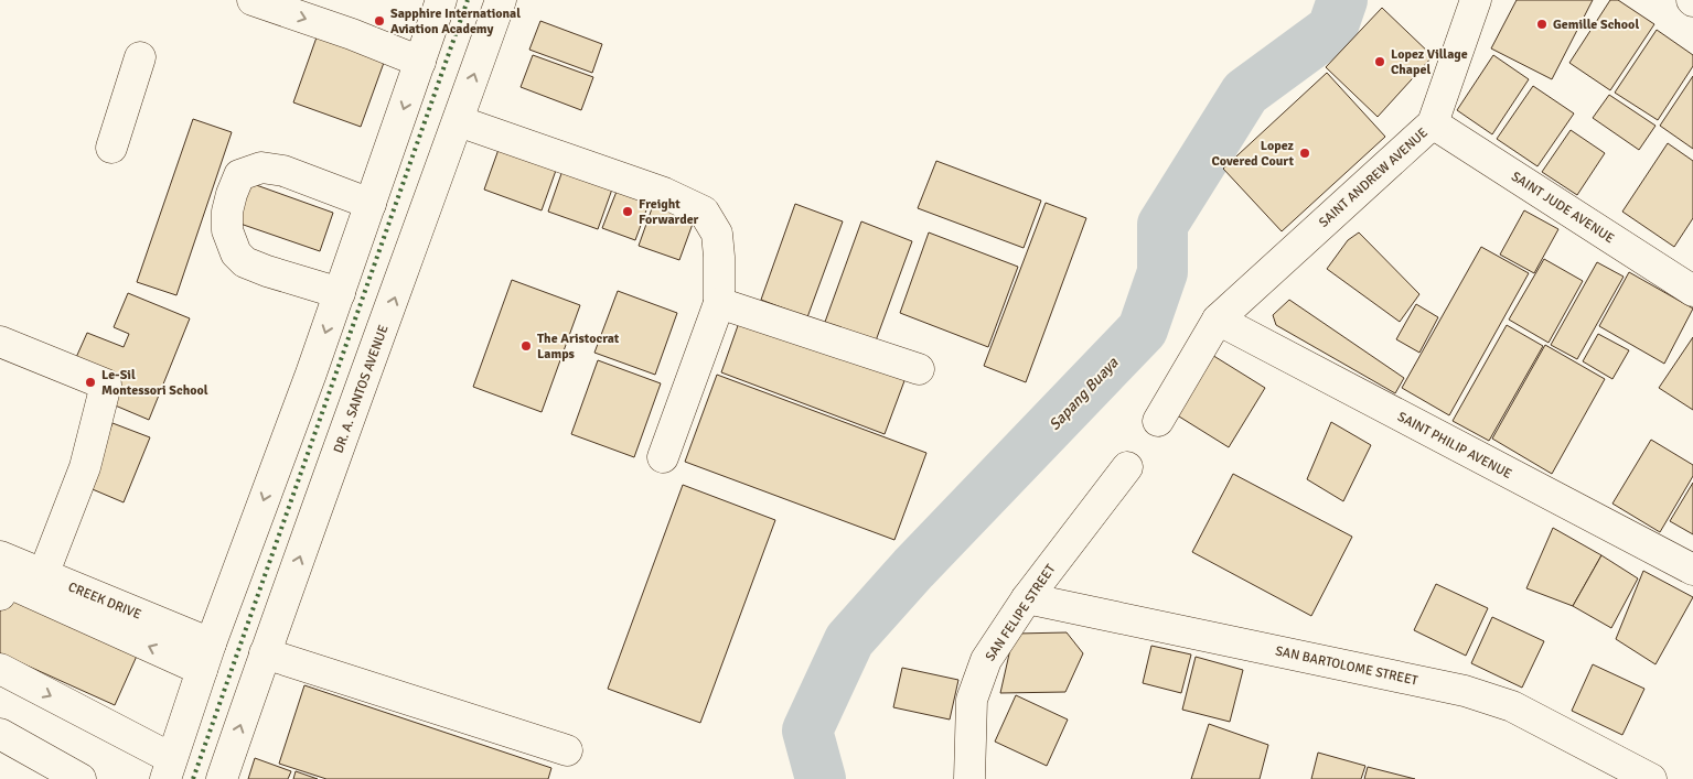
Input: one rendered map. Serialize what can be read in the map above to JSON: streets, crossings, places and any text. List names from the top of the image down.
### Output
{
  "streets": {
    "street": [
      "SAINT ANDREW AVENUE",
      "SAINT JUDE AVENUE",
      "DR. A. SANTOS AVENUE",
      "SAINT PHILIP AVENUE",
      "CREEK DRIVE",
      "SAN FELIPE STREET",
      "SAN BARTOLOME STREET"
    ]
  },
  "crossings": [
    ["SAINT ANDREW AVENUE", "SAINT JUDE AVENUE"],
    ["SAINT ANDREW AVENUE", "SAINT PHILIP AVENUE"],
    ["SAN FELIPE STREET", "SAN BARTOLOME STREET"]
  ],
  "water": ["Sapang Buaya"],
  "places": [
    "Sapphire International Aviation Academy",
    "Gemille School",
    "Lopez Village Chapel",
    "Lopez Covered Court",
    "Freight Forwarder",
    "The Aristocrat Lamps",
    "Le-Sil Montessori School"
  ]
}
